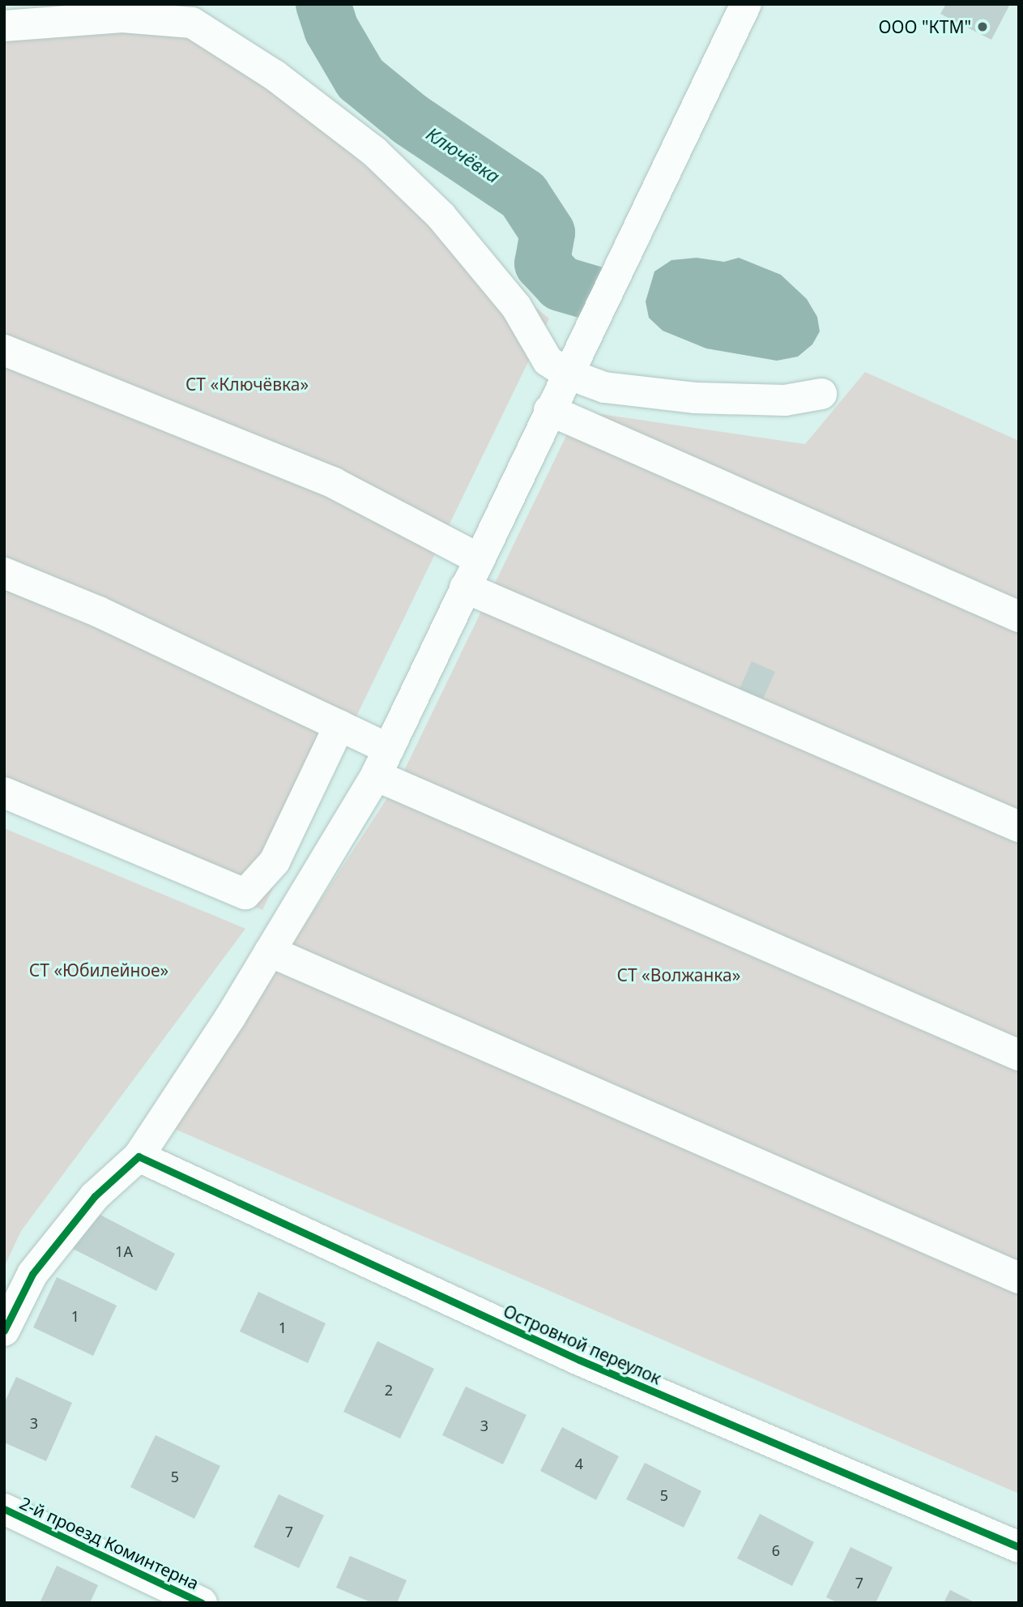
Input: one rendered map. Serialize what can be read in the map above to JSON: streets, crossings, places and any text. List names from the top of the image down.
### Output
{
  "streets": {
    "street": ["Островной переулок", "2-й проезд Коминтерна"]
  },
  "water": ["Ключёвка"],
  "parks": ["СТ «Ключёвка»", "СТ «Юбилейное»", "СТ «Волжанка»"],
  "places": ["ООО \"КТМ\""],
  "house_numbers": [
    "1А",
    "1",
    "1",
    "2",
    "3",
    "3",
    "4",
    "5",
    "5",
    "7",
    "6",
    "7"
  ]
}
